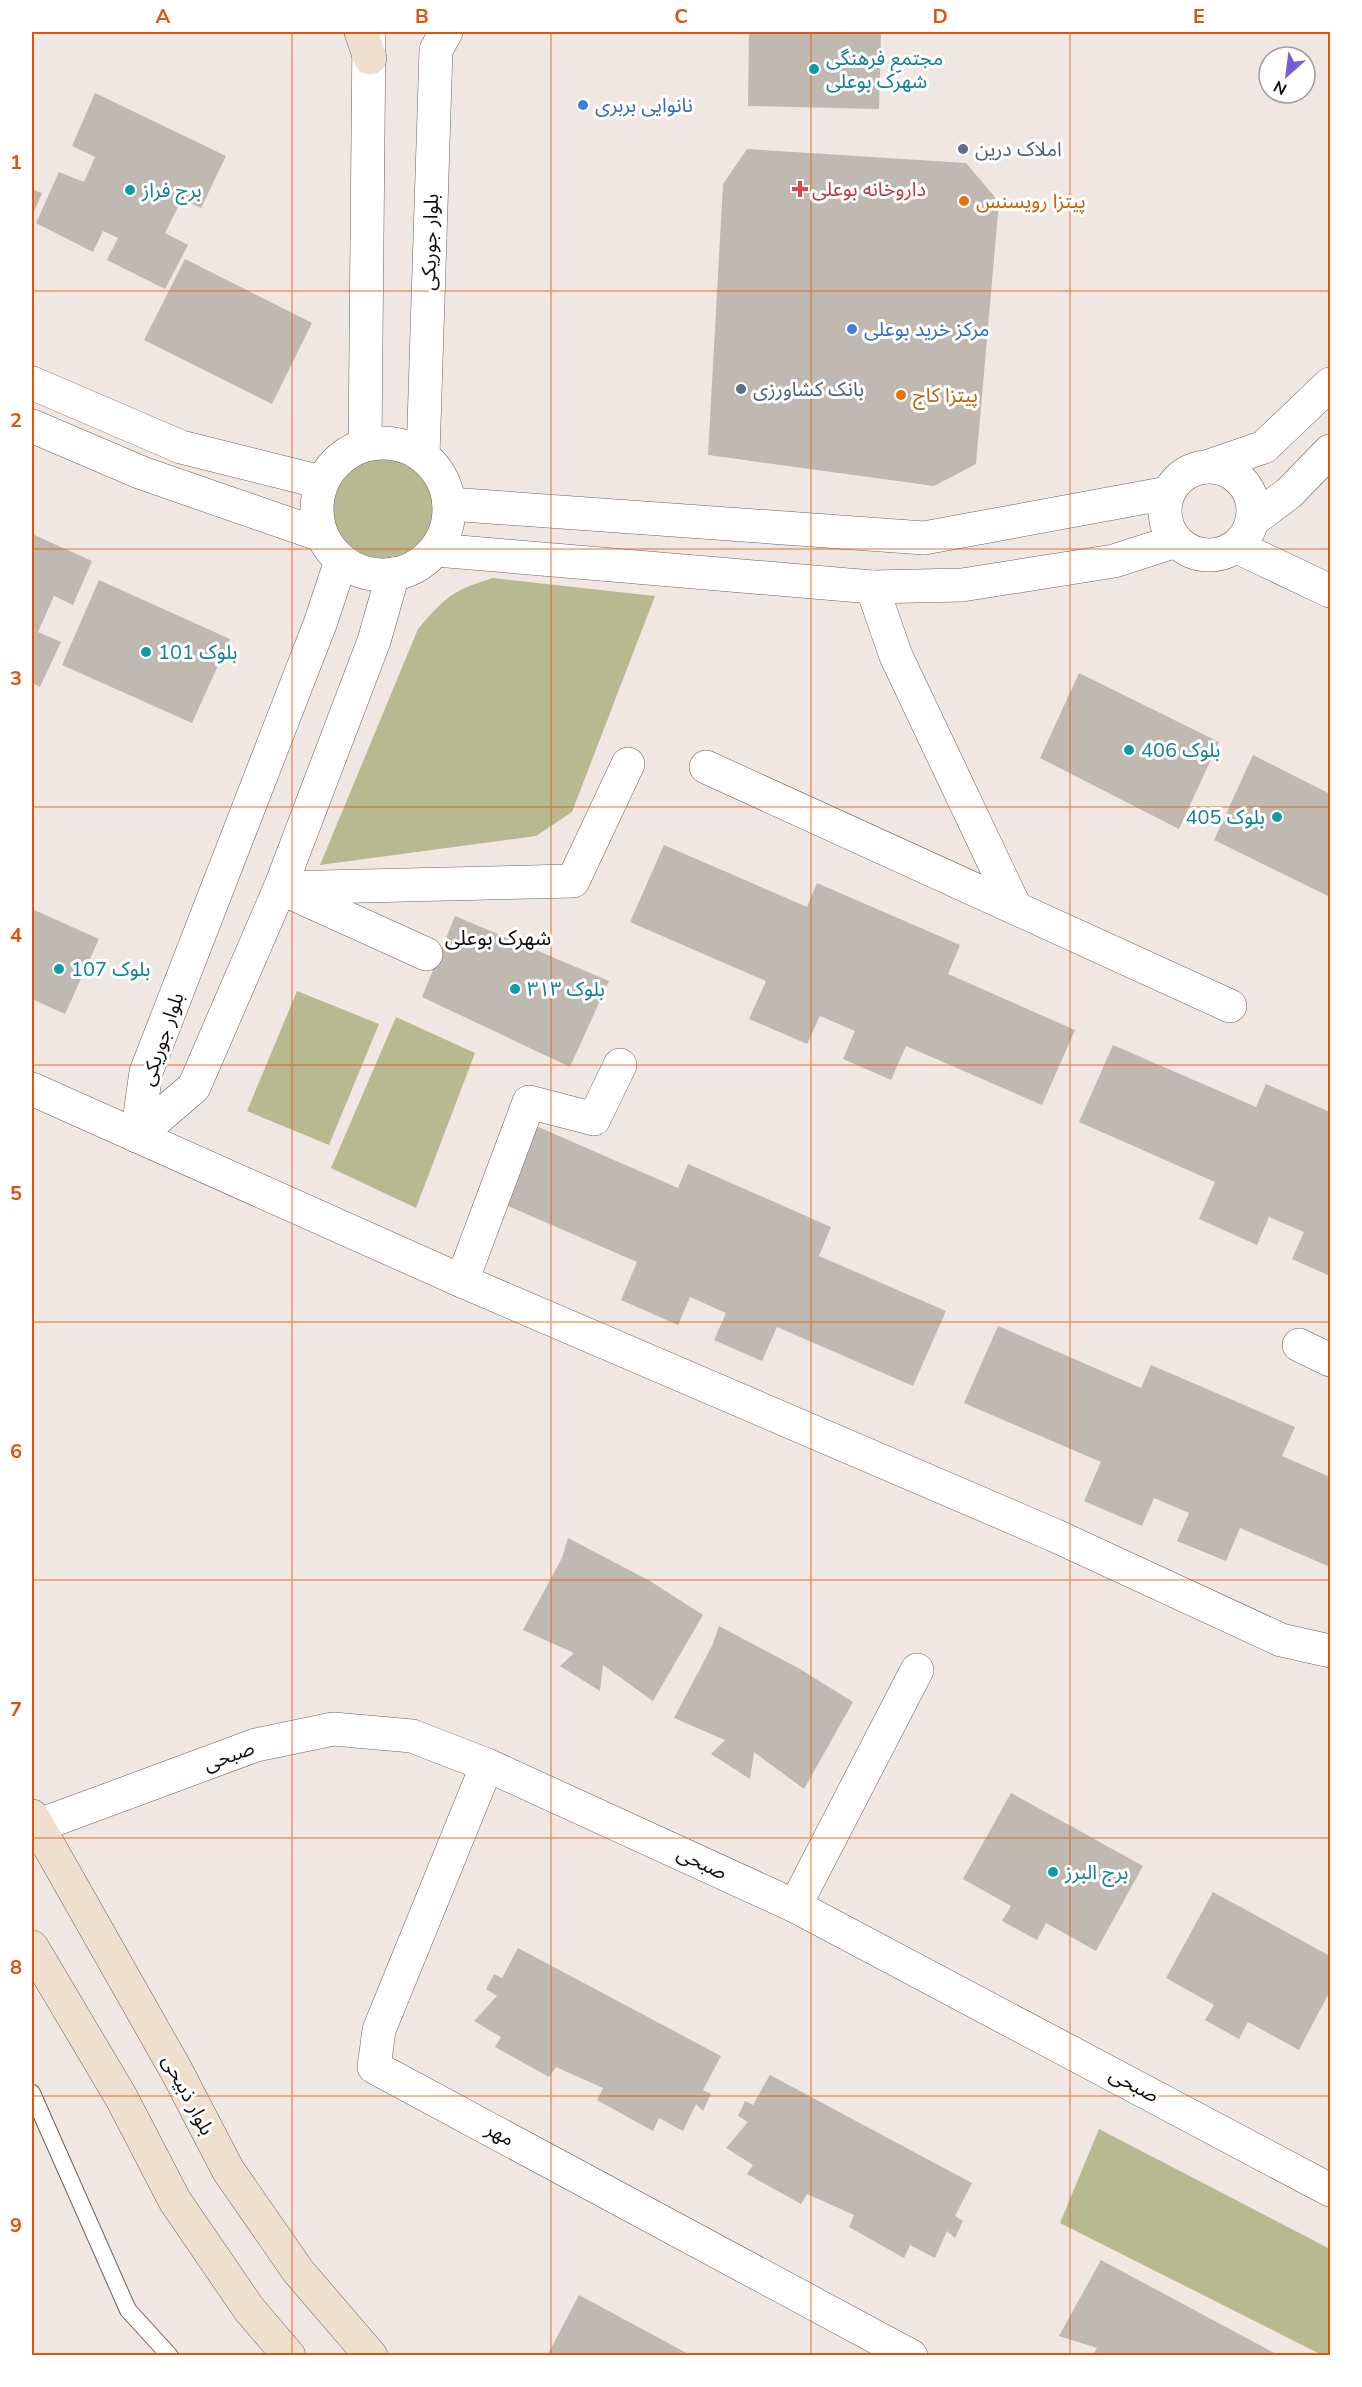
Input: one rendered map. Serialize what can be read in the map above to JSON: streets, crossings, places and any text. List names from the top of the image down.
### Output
{
  "streets": {
    "main road": ["بلوار ذبیحی"],
    "street": ["بلوار جوریکی", "صبحی", "مهر"]
  },
  "crossings": [
    ["صبحی", "بلوار ذبیحی"],
    ["صبحی", "مهر"]
  ],
  "districts": ["شهرک بوعلی"],
  "places": {
    "other": [
      "مجتمع فرهنگی شهرک بوعلی",
      "نانوایی بربری",
      "املاک درین",
      "برج فراز",
      "پیتزا رویسنس",
      "مرکز خرید بوعلی",
      "بانک کشاورزی",
      "پیتزا کاج",
      "بلوک 101",
      "بلوک 406",
      "بلوک 405",
      "بلوک 107",
      "بلوک ۳۱۳",
      "برج البرز"
    ],
    "health": ["داروخانه بوعلی"]
  },
  "north": "bottom left",
  "grid": {
    "columns": [
      "A",
      "B",
      "C",
      "D",
      "E"
    ],
    "rows": [
      "1",
      "2",
      "3",
      "4",
      "5",
      "6",
      "7",
      "8",
      "9"
    ]
  }
}
